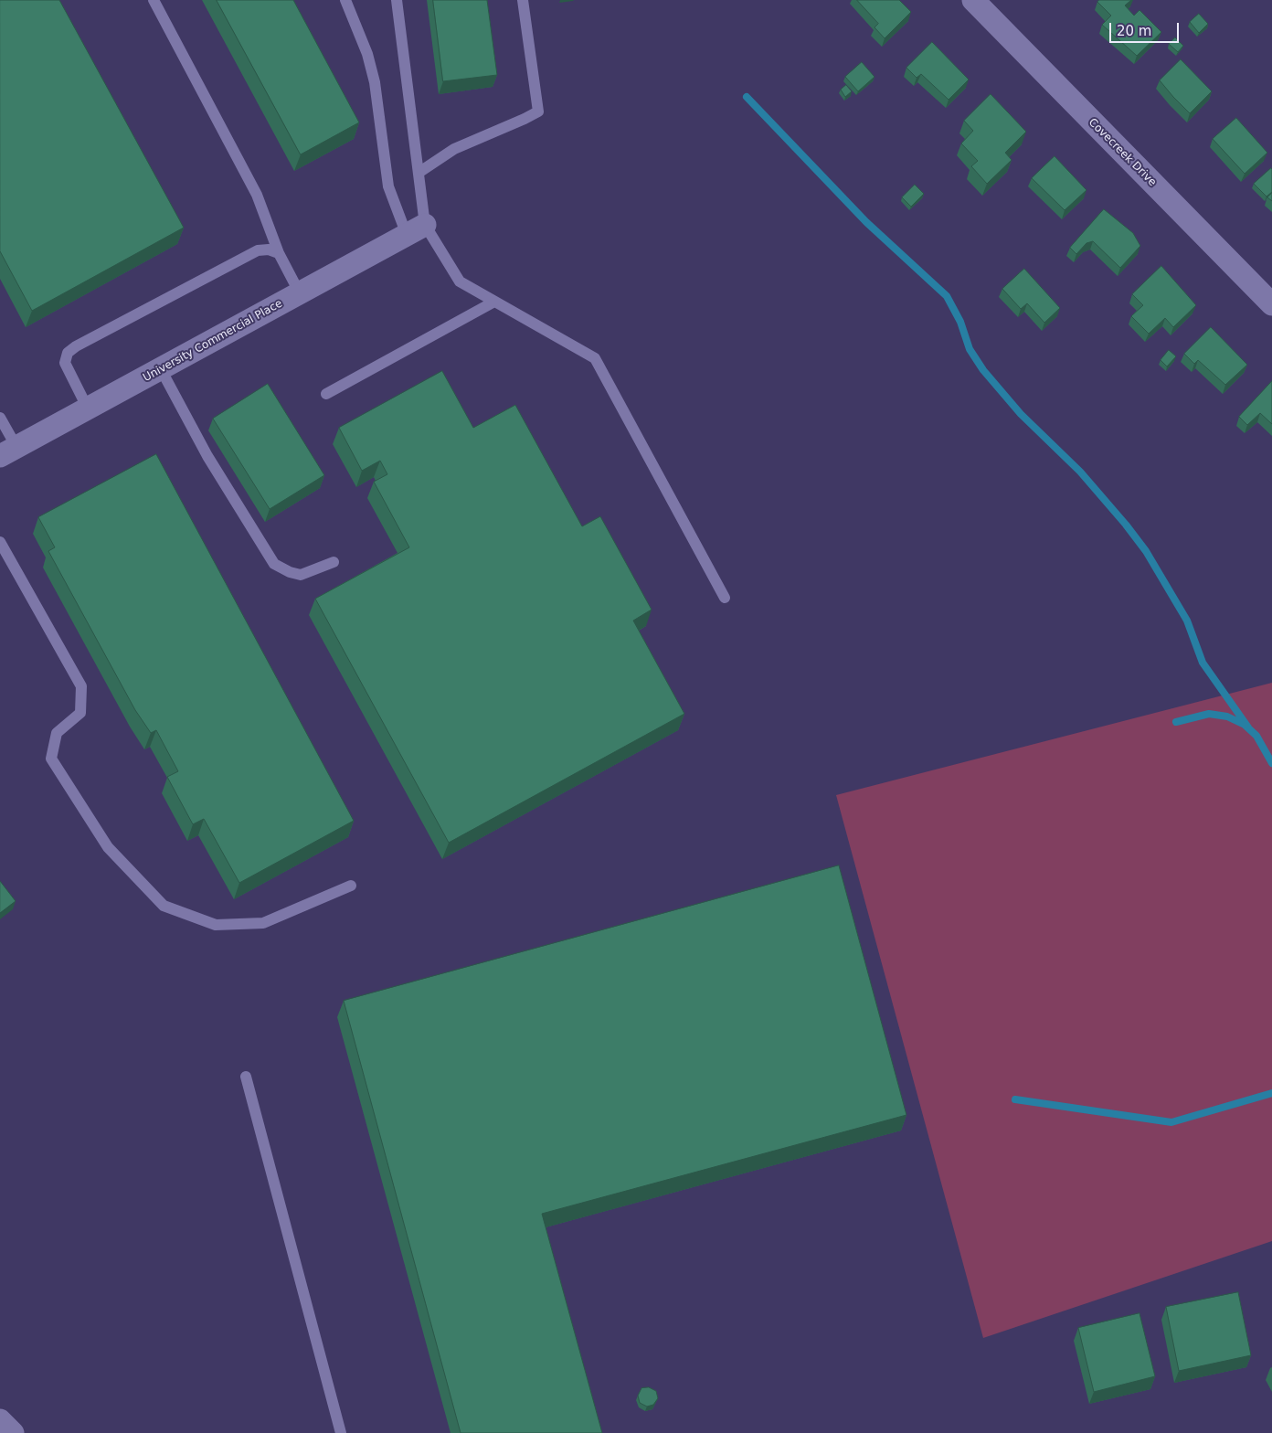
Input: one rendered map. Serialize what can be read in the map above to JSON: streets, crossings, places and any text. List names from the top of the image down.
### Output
{
  "streets": {
    "street": ["Covecreek Drive", "University Commercial Place"]
  },
  "scale_bar": "20 m"
}
